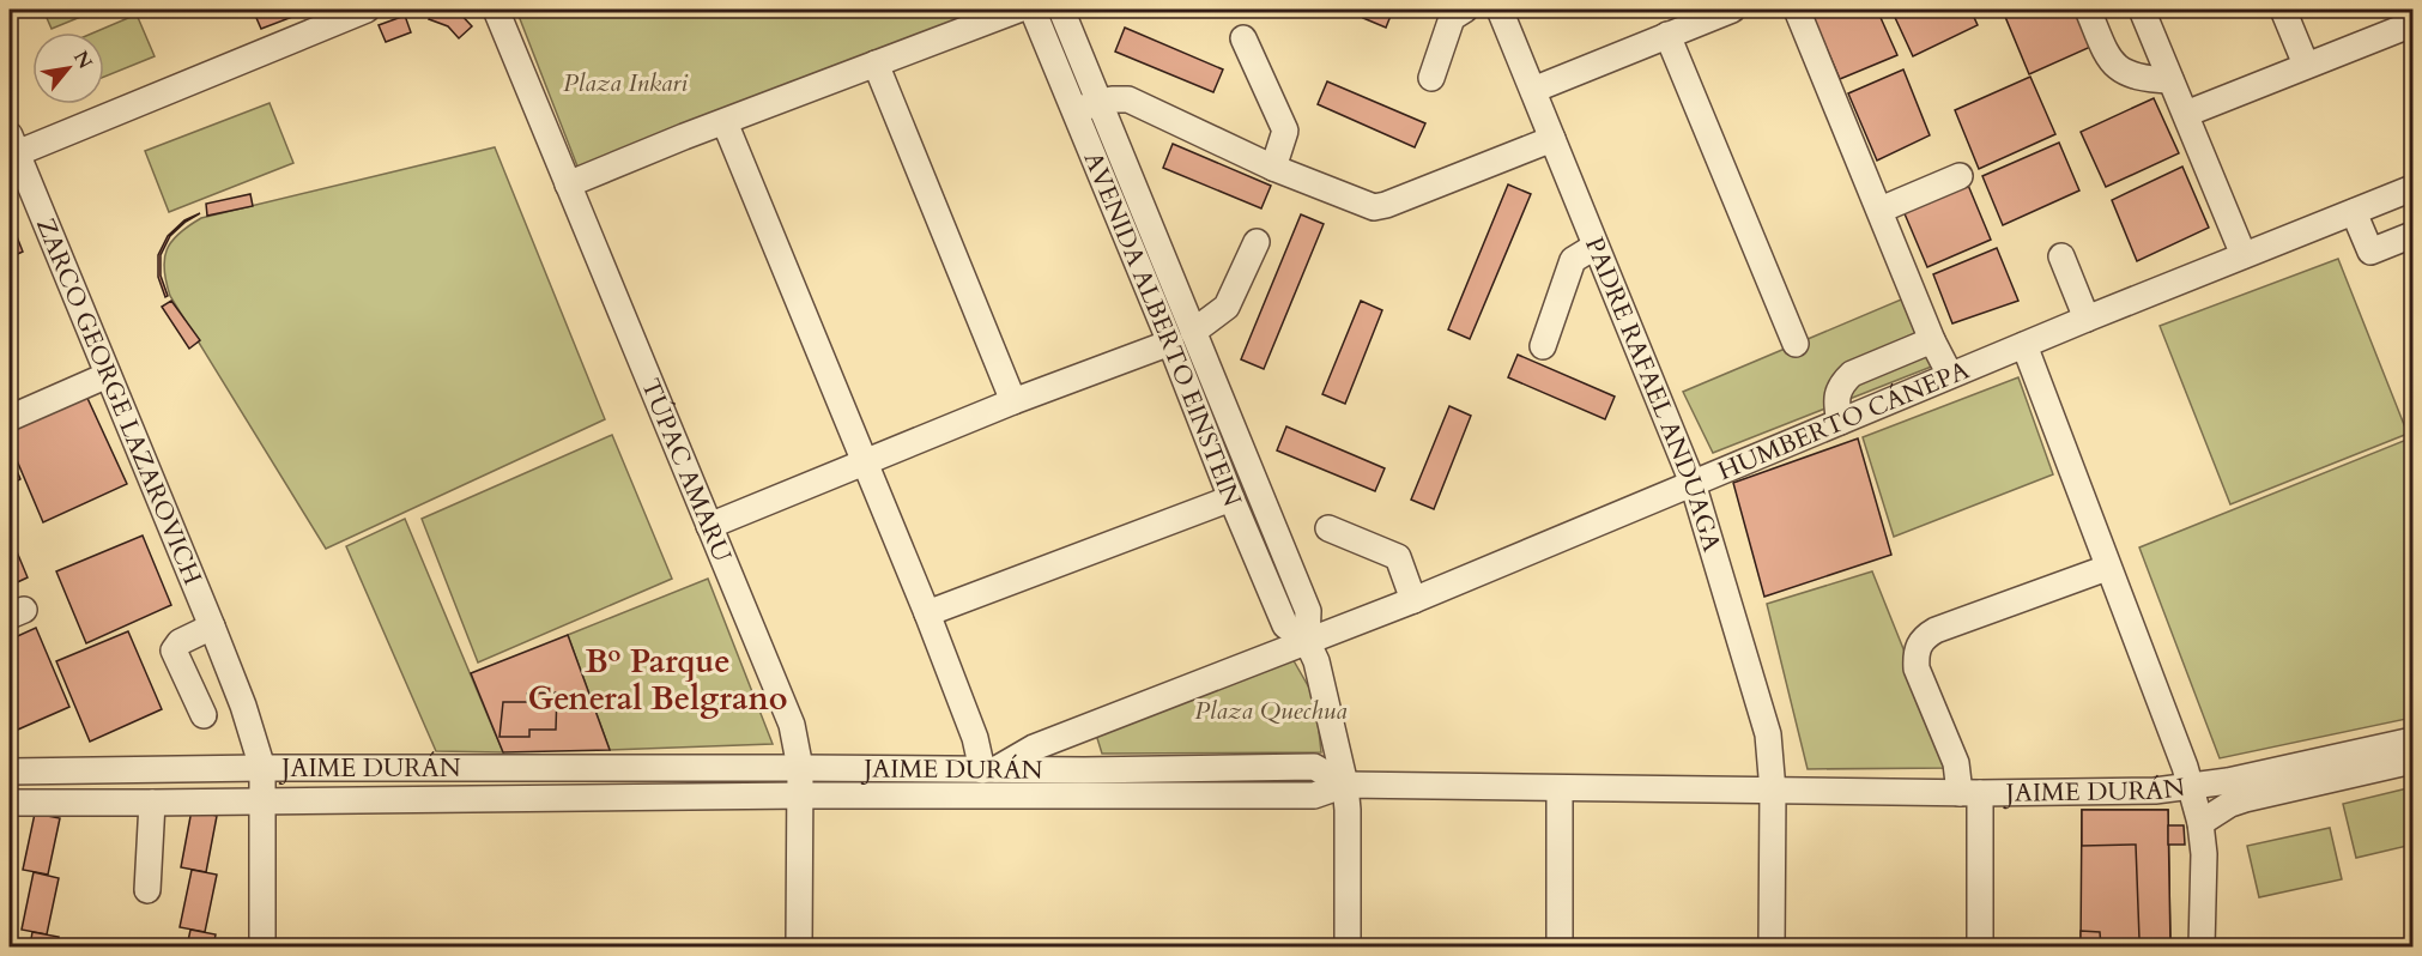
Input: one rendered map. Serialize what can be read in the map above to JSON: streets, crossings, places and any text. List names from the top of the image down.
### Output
{
  "streets": {
    "street": [
      "AVENIDA ALBERTO EINSTEIN",
      "PADRE RAFAEL ANDUAGA",
      "ZARCO GEORGE LAZAROVICH",
      "HUMBERTO CÁNEPA",
      "TÚPAC AMARU",
      "JAIME DURÁN"
    ]
  },
  "crossings": [
    ["AVENIDA ALBERTO EINSTEIN", "HUMBERTO CÁNEPA"],
    ["AVENIDA ALBERTO EINSTEIN", "JAIME DURÁN"],
    ["PADRE RAFAEL ANDUAGA", "HUMBERTO CÁNEPA"],
    ["PADRE RAFAEL ANDUAGA", "JAIME DURÁN"],
    ["ZARCO GEORGE LAZAROVICH", "JAIME DURÁN"],
    ["HUMBERTO CÁNEPA", "JAIME DURÁN"],
    ["TÚPAC AMARU", "JAIME DURÁN"]
  ],
  "districts": ["Bº Parque General Belgrano"],
  "parks": ["Plaza Inkari", "Plaza Quechua"],
  "north": "top right"
}
